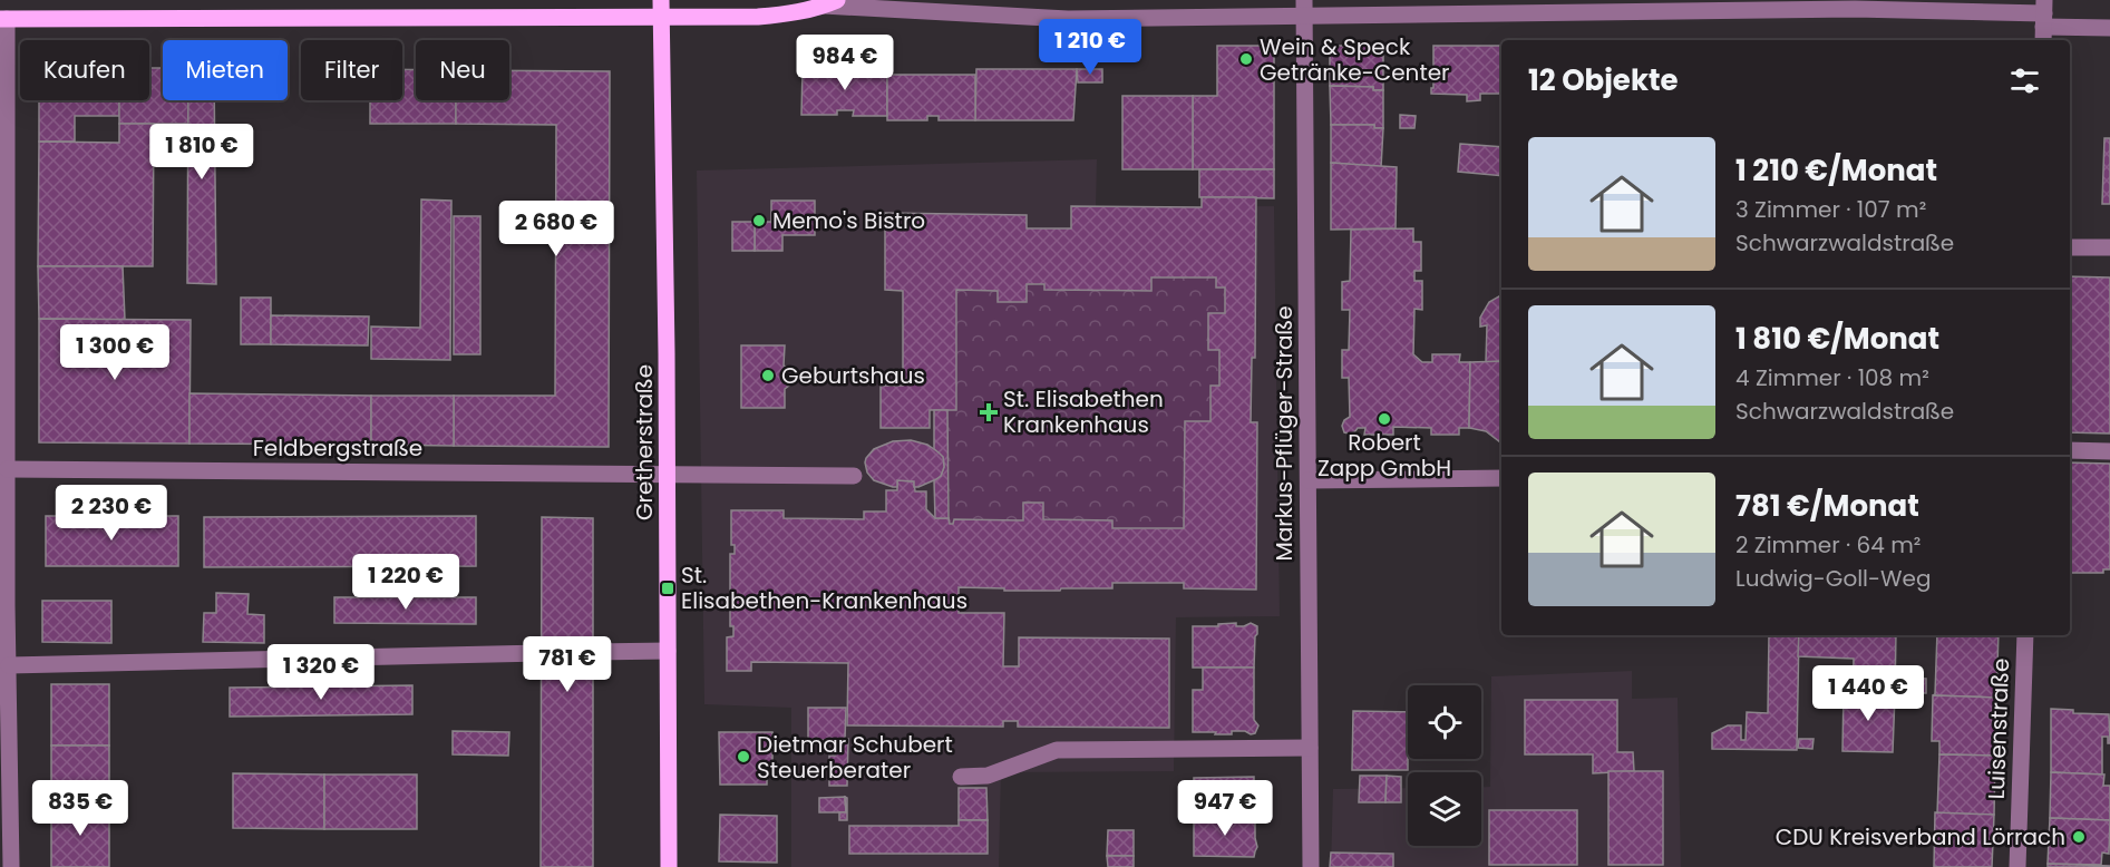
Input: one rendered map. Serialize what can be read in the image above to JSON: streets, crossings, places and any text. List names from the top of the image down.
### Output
{
  "streets": {
    "main road": ["Gretherstraße"],
    "street": ["Markus-Pflüger-Straße", "Feldbergstraße", "Luisenstraße"]
  },
  "crossings": [
    ["Gretherstraße", "Feldbergstraße"]
  ],
  "places": {
    "other": [
      "Wein & Speck Getränke-Center",
      "Memo's Bistro",
      "Geburtshaus",
      "Robert Zapp GmbH",
      "Dietmar Schubert Steuerberater",
      "CDU Kreisverband Lörrach"
    ],
    "health": ["St. Elisabethen Krankenhaus"],
    "transit": ["St. Elisabethen-Krankenhaus"]
  },
  "page": {
    "price": [
      "1 210 €",
      "984 €",
      "1 810 €",
      "2 680 €",
      "1 300 €",
      "2 230 €",
      "1 220 €",
      "781 €",
      "1 320 €",
      "1 440 €",
      "835 €",
      "947 €"
    ],
    "chip": [
      "Kaufen",
      "Mieten",
      "Filter",
      "Neu"
    ],
    "heading": "12 Objekte",
    "list": [
      {
        "name": "1 210 €/Monat",
        "note": "3 Zimmer · 107 m² · Schwarzwaldstraße"
      },
      {
        "name": "1 810 €/Monat",
        "note": "4 Zimmer · 108 m² · Schwarzwaldstraße"
      },
      {
        "name": "781 €/Monat",
        "note": "2 Zimmer · 64 m² · Ludwig-Goll-Weg"
      }
    ]
  }
}
